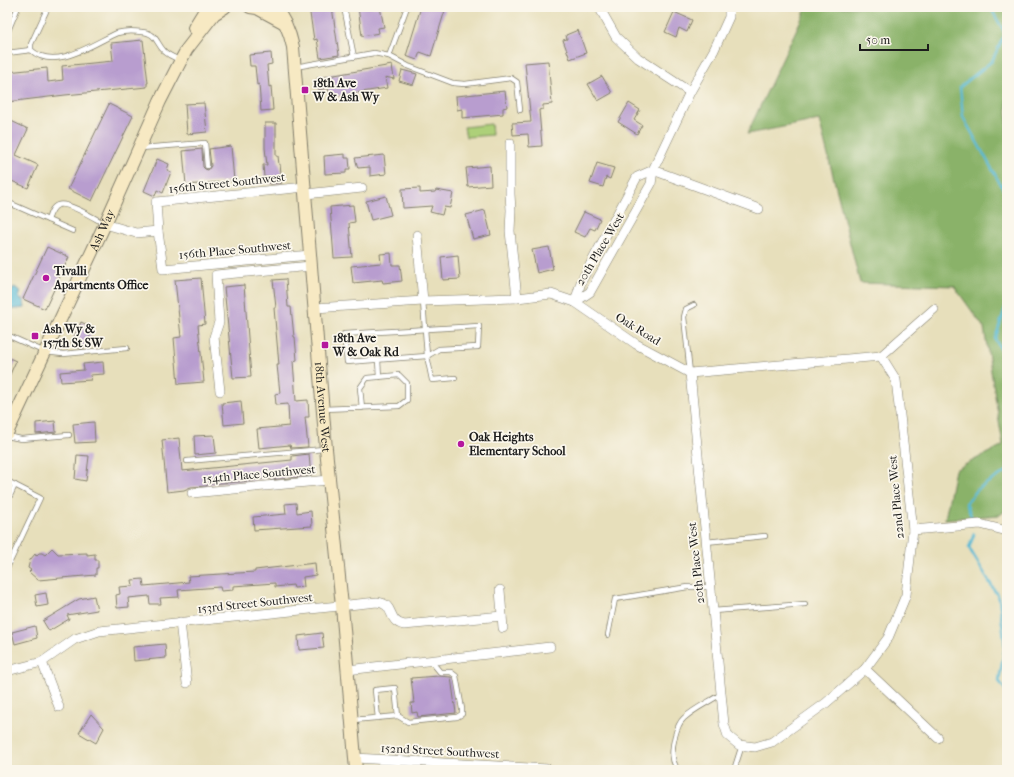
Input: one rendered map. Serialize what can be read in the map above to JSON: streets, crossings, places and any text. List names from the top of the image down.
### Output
{
  "streets": {
    "street": [
      "156th Street Southwest",
      "Ash Way",
      "20th Place West",
      "156th Place Southwest",
      "Oak Road",
      "18th Avenue West",
      "154th Place Southwest",
      "22nd Place West",
      "153rd Street Southwest",
      "152nd Street Southwest"
    ]
  },
  "crossings": [
    ["156th Street Southwest", "156th Place Southwest"],
    ["156th Street Southwest", "18th Avenue West"],
    ["20th Place West", "Oak Road"],
    ["20th Place West", "22nd Place West"],
    ["156th Place Southwest", "18th Avenue West"],
    ["Oak Road", "18th Avenue West"],
    ["18th Avenue West", "154th Place Southwest"],
    ["18th Avenue West", "153rd Street Southwest"],
    ["18th Avenue West", "152nd Street Southwest"]
  ],
  "places": {
    "transit": ["18th Ave W & Ash Wy", "Ash Wy & 157th St SW", "18th Ave W & Oak Rd"],
    "other": ["Tivalli Apartments Office", "Oak Heights Elementary School"]
  },
  "scale_bar": "50 m"
}
